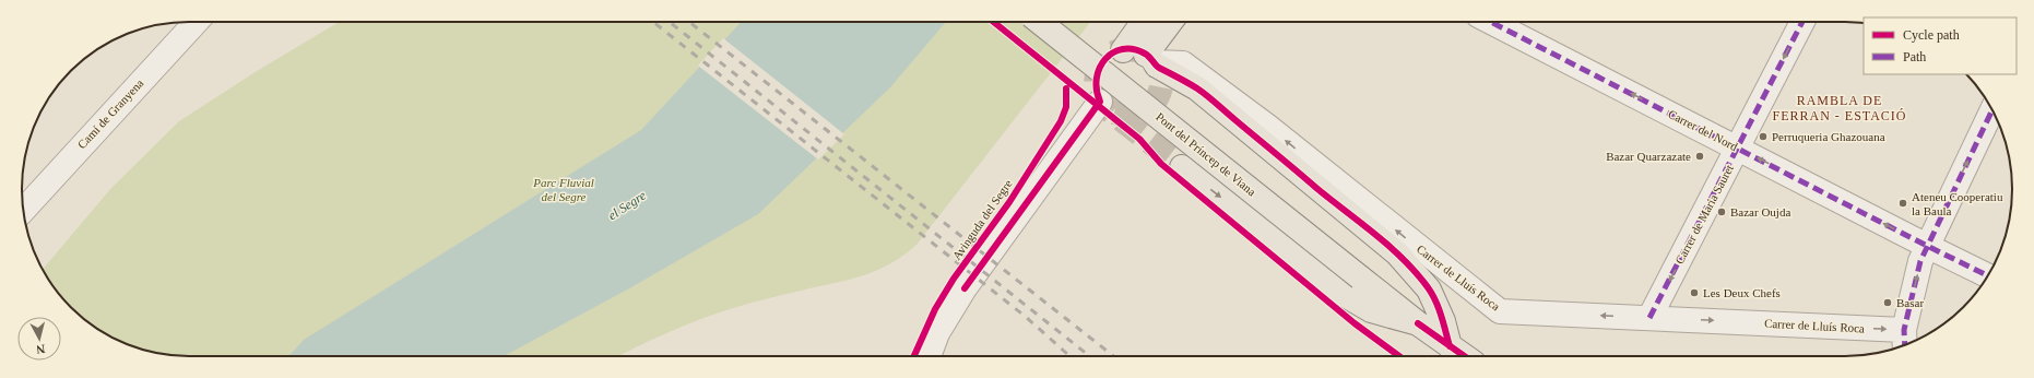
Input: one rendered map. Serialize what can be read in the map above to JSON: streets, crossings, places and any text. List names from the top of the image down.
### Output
{
  "streets": {
    "main road": ["Pont del Príncep de Viana"],
    "street": [
      "Camí de Granyena",
      "Carrer del Nord",
      "Carrer de Maria Sauret",
      "Carrer de Lluís Roca"
    ],
    "cycle path": ["Avinguda del Segre"]
  },
  "crossings": [
    ["Carrer del Nord", "Carrer de Maria Sauret"],
    ["Carrer de Maria Sauret", "Carrer de Lluís Roca"]
  ],
  "one_way": ["Carrer del Nord"],
  "districts": ["RAMBLA DE FERRAN - ESTACIÓ"],
  "water": ["el Segre"],
  "parks": ["Parc Fluvial del Segre"],
  "places": [
    "Perruqueria Ghazouana",
    "Bazar Quarzazate",
    "Ateneu Cooperatiu la Baula",
    "Bazar Oujda",
    "Les Deux Chefs",
    "Basar"
  ],
  "legend": ["Cycle path", "Path"],
  "north": "bottom"
}
